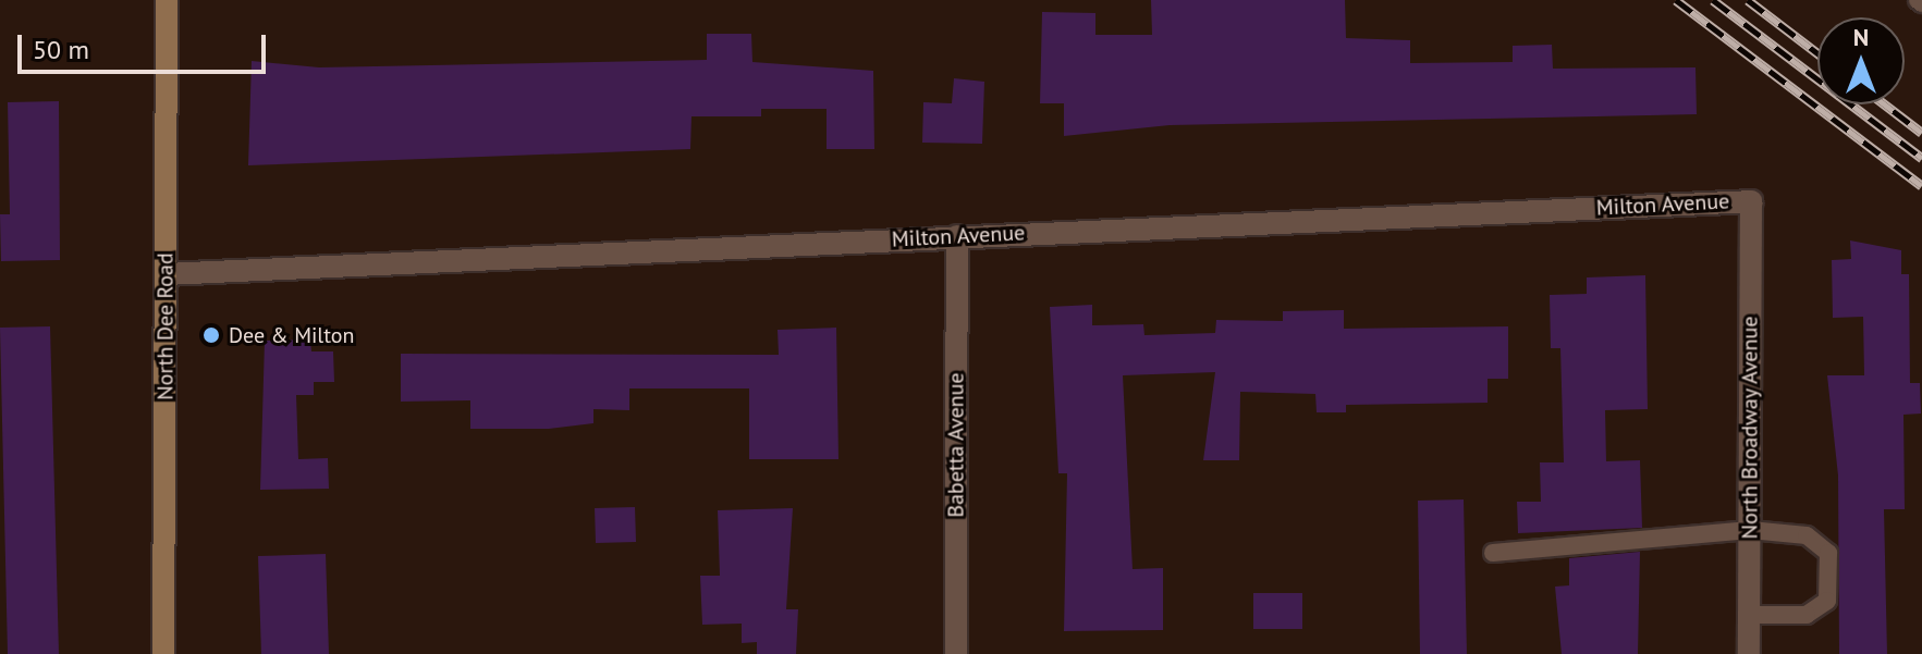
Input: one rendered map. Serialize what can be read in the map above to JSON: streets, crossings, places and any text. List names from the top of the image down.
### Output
{
  "streets": {
    "main road": ["North Dee Road"],
    "street": ["Milton Avenue", "North Broadway Avenue", "Babetta Avenue"]
  },
  "crossings": [
    ["Milton Avenue", "North Dee Road"],
    ["Milton Avenue", "North Broadway Avenue"],
    ["Milton Avenue", "Babetta Avenue"]
  ],
  "places": ["Dee & Milton"],
  "scale_bar": "50 m",
  "north": "top"
}
